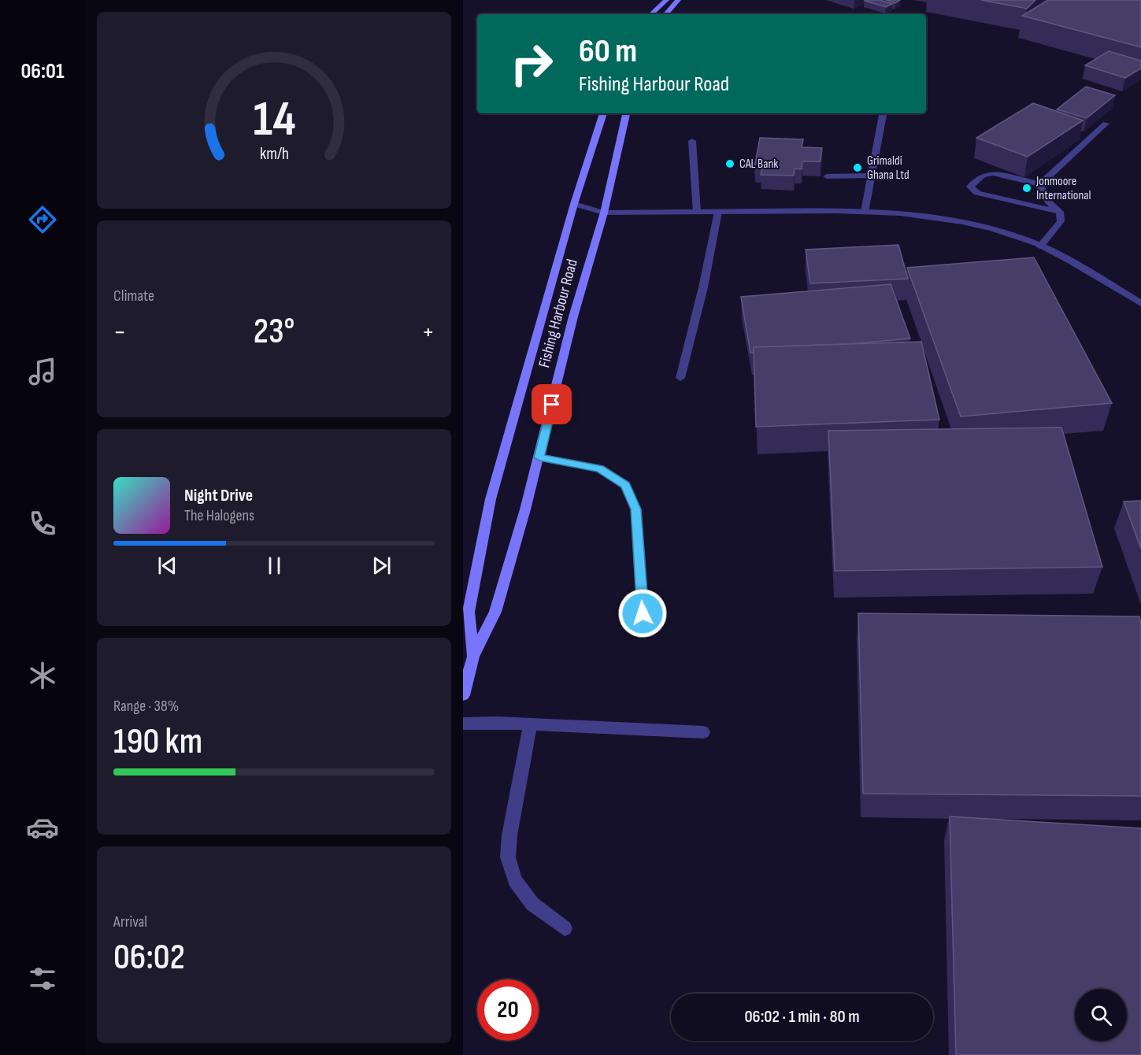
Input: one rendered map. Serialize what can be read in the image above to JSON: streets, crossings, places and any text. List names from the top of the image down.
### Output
{
  "streets": {
    "street": ["Fishing Harbour Road"]
  },
  "places": ["CAL Bank", "Grimaldi Ghana Ltd", "Jonmoore International"],
  "page": {
    "tabs": "06:01",
    "turn": ["60 m", "Fishing Harbour Road"],
    "tile": [
      "Climate",
      ["Range · 38%", "190 km"],
      ["Arrival", "06:02"]
    ],
    "heat": ["−", "23°", "+"],
    "song": ["Night Drive", "The Halogens"],
    "limit": "20",
    "trip": "06:02 · 1 min · 80 m",
    "gauge": ["14", "km/h"]
  }
}
